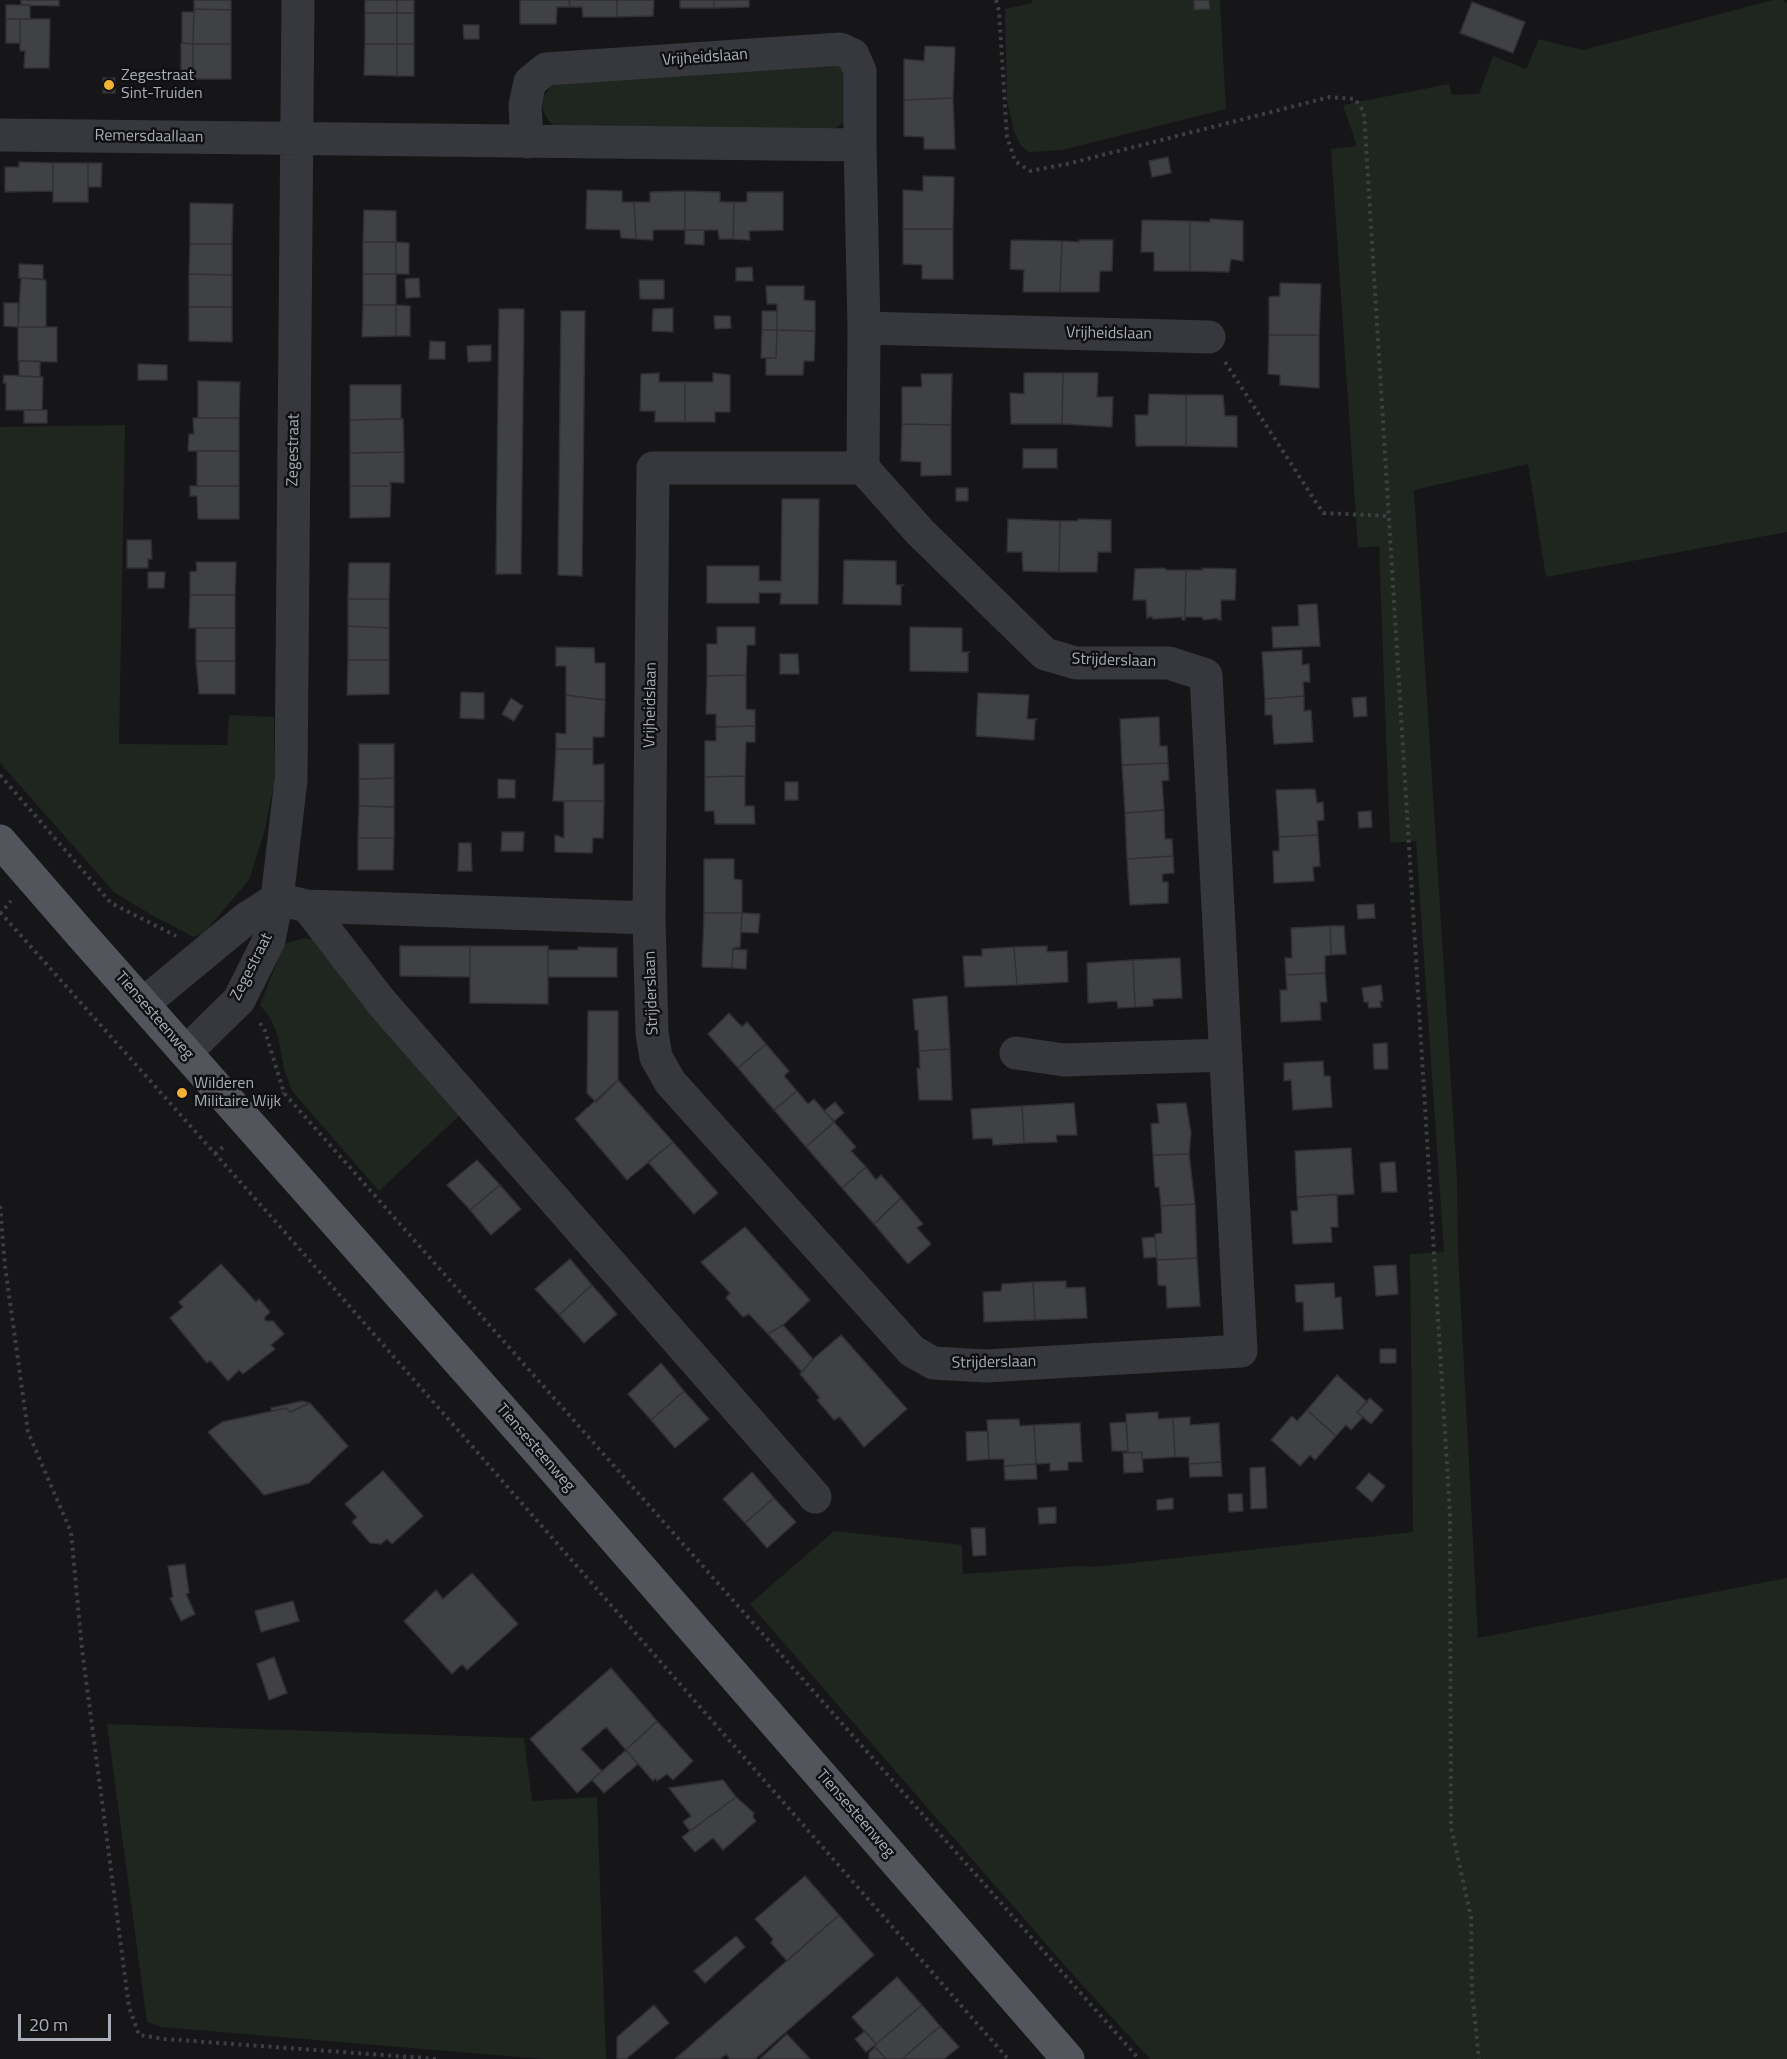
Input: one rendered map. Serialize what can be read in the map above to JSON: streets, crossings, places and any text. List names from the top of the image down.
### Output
{
  "streets": {
    "main road": ["Tiensesteenweg"],
    "street": [
      "Vrijheidslaan",
      "Remersdaallaan",
      "Zegestraat",
      "Strijderslaan"
    ]
  },
  "crossings": [
    ["Vrijheidslaan", "Strijderslaan"],
    ["Remersdaallaan", "Zegestraat"],
    ["Zegestraat", "Tiensesteenweg"]
  ],
  "places": ["Zegestraat Sint-Truiden", "Wilderen Militaire Wijk"],
  "scale_bar": "20 m"
}
